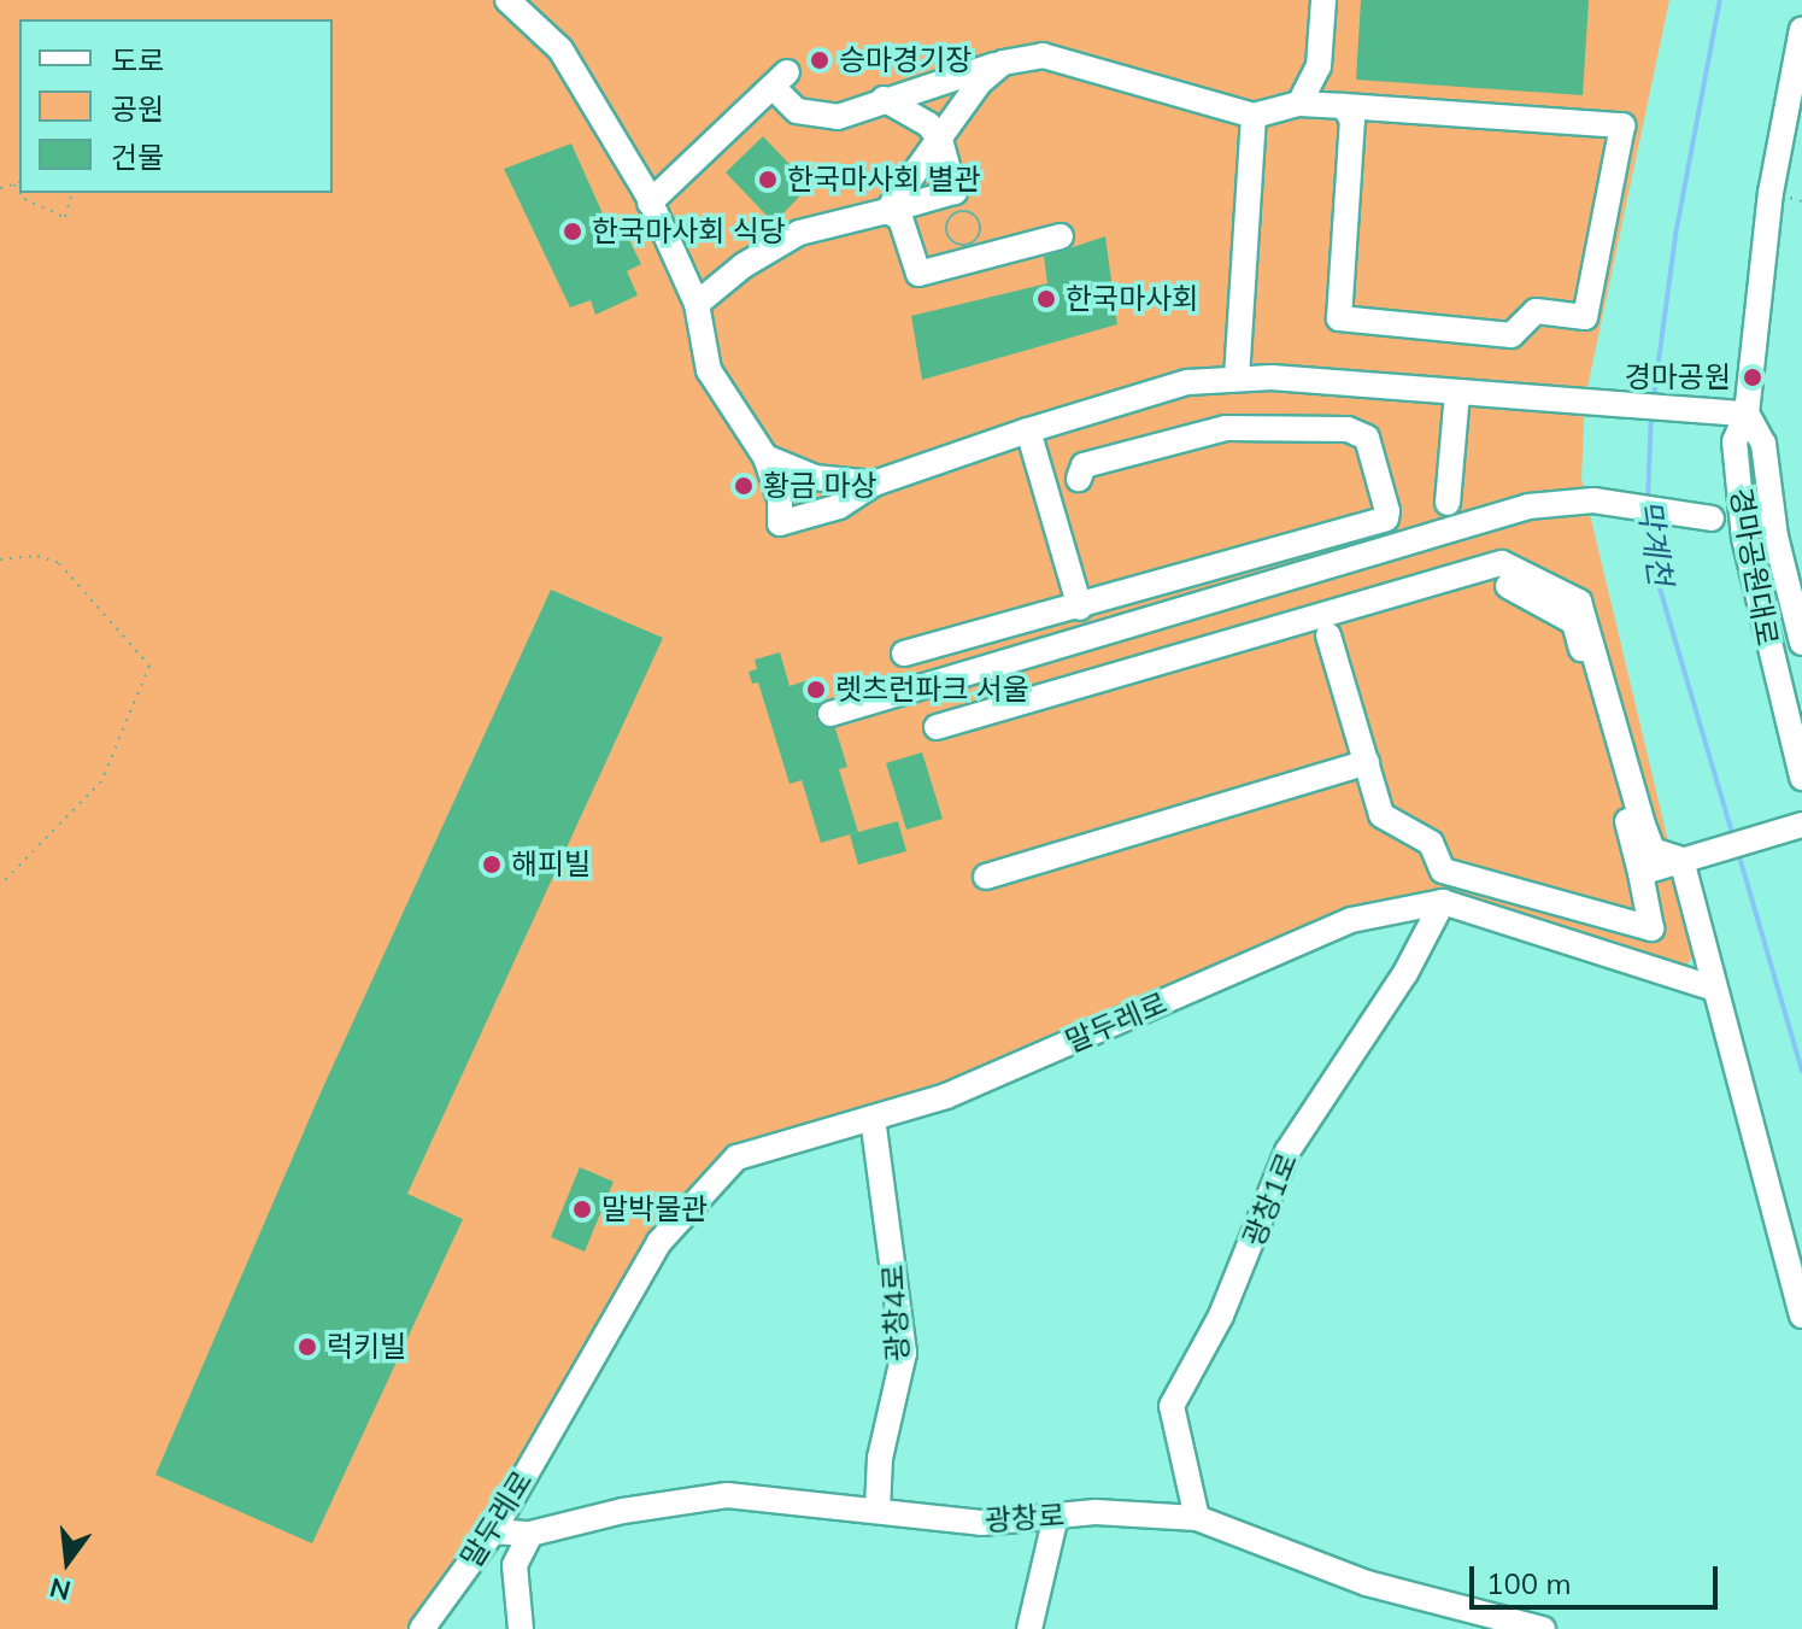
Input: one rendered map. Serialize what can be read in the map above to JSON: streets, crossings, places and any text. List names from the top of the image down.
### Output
{
  "streets": {
    "street": [
      "경마공원대로",
      "말두레로",
      "광창1로",
      "광창4로",
      "광창로"
    ]
  },
  "crossings": [
    ["말두레로", "광창1로"],
    ["말두레로", "광창4로"],
    ["말두레로", "광창로"],
    ["광창1로", "광창로"],
    ["광창4로", "광창로"]
  ],
  "water": ["막계천"],
  "places": [
    "승마경기장",
    "한국마사회 별관",
    "한국마사회 식당",
    "한국마사회",
    "경마공원",
    "황금 마상",
    "렛츠런파크 서울",
    "해피빌",
    "말박물관",
    "럭키빌"
  ],
  "legend": ["도로", "공원", "건물"],
  "scale_bar": "100 m",
  "north": "bottom"
}
